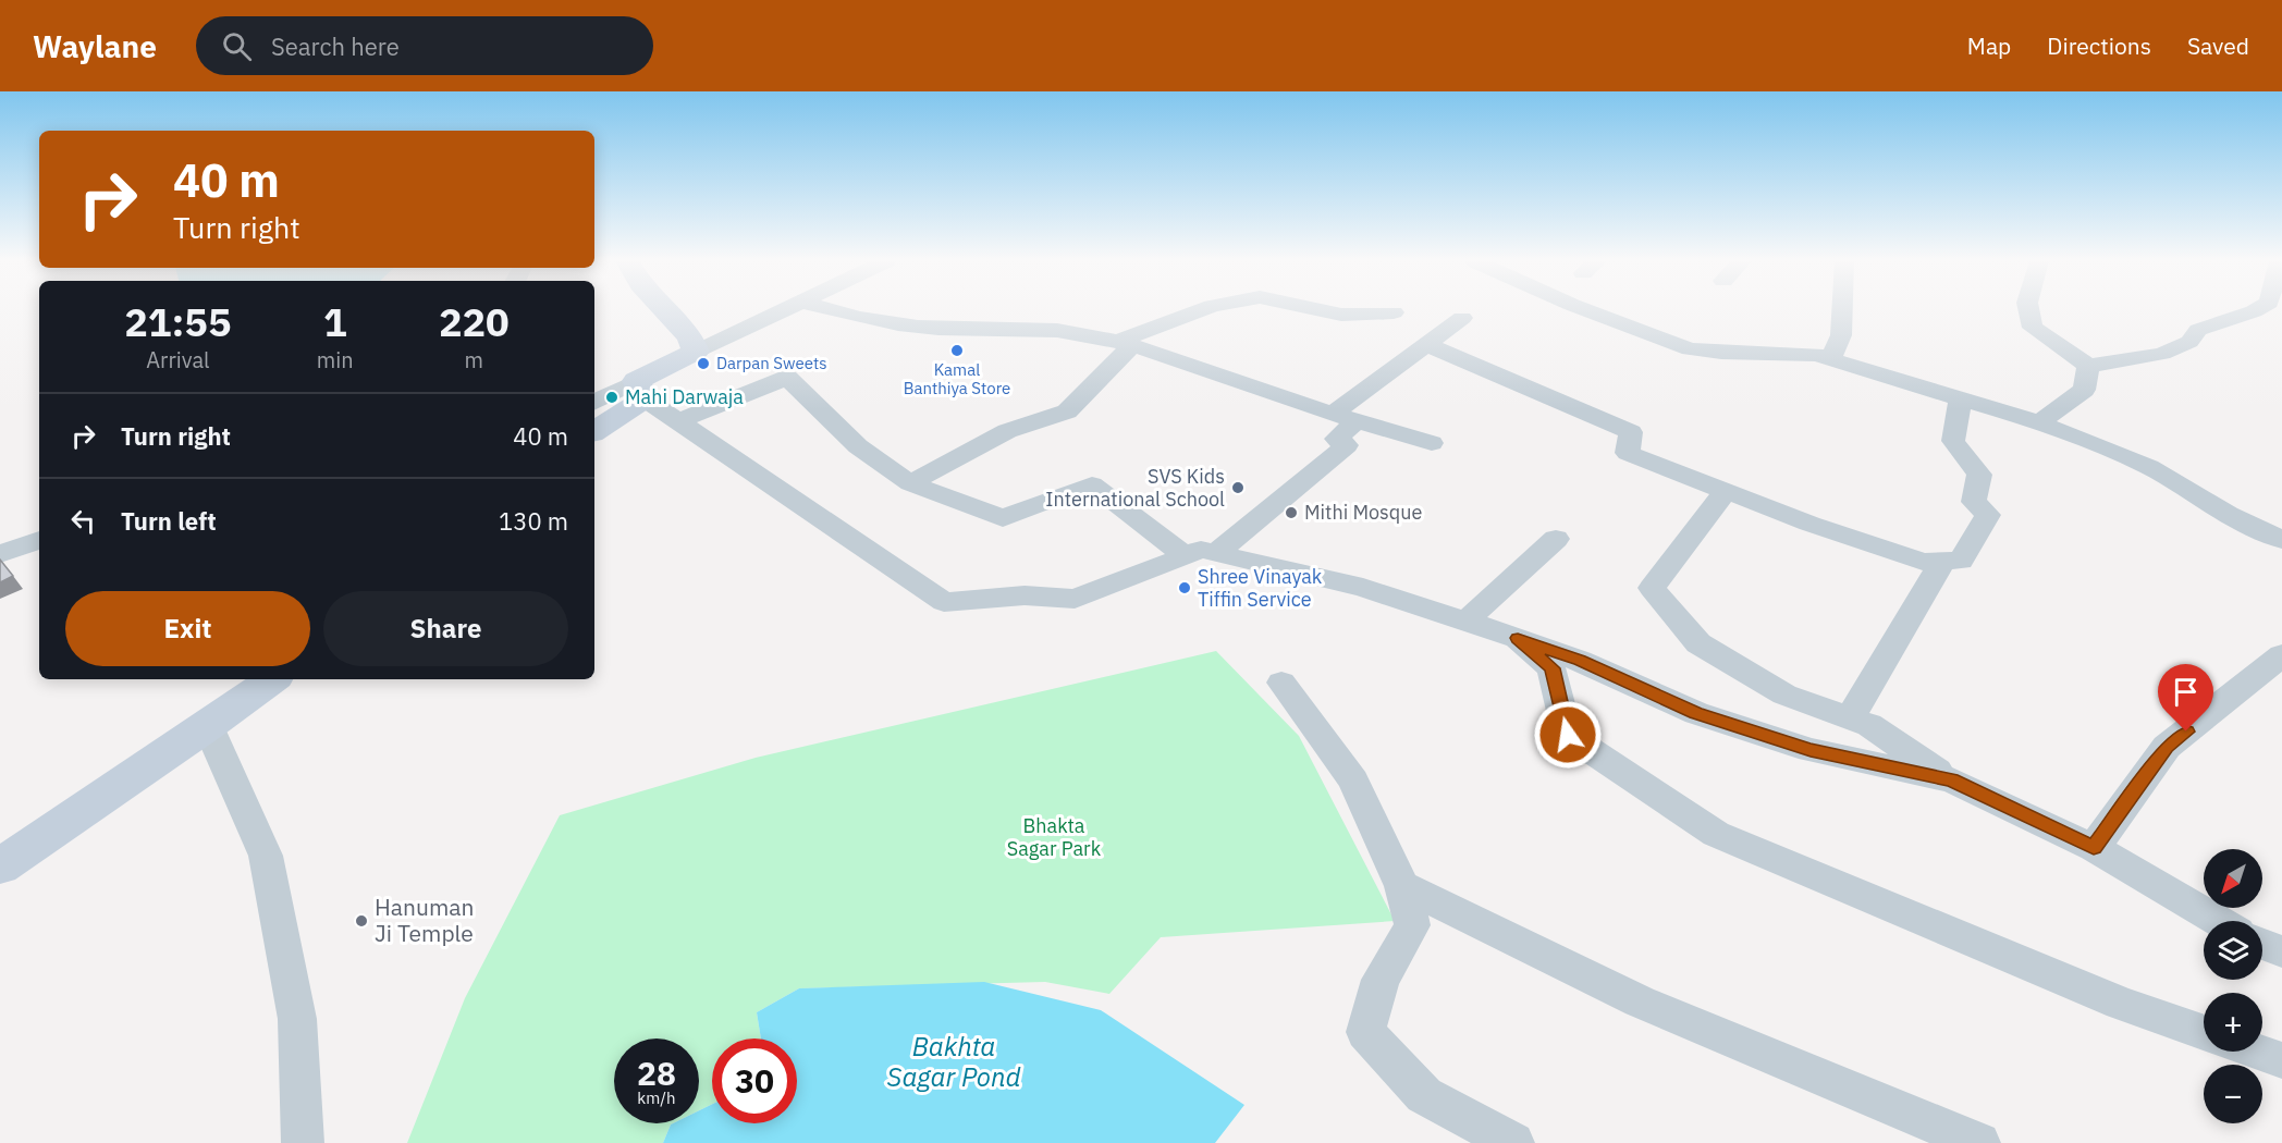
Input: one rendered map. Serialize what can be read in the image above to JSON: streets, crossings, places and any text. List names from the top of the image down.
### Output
{
  "water": ["Bakhta Sagar Pond"],
  "parks": ["Bhakta Sagar Park"],
  "places": [
    "Kamal Banthiya Store",
    "Darpan Sweets",
    "Mahi Darwaja",
    "SVS Kids International School",
    "Mithi Mosque",
    "Shree Vinayak Tiffin Service",
    "Hanuman Ji Temple"
  ],
  "north": "bottom left",
  "page": {
    "header": "Waylane",
    "search": "Search here",
    "nav": ["Map", "Directions", "Saved"],
    "turn": ["40 m", "Turn right"],
    "eta": [
      "21:55",
      "Arrival",
      "1",
      "min",
      "220",
      "m"
    ],
    "list": [
      {
        "name": "Turn right",
        "value": "40 m"
      },
      {
        "name": "Turn left",
        "value": "130 m"
      }
    ],
    "buttons": ["Exit", "Share"],
    "map_buttons": ["+", "−"],
    "speed": "28 km/h",
    "limit": "30"
  }
}
